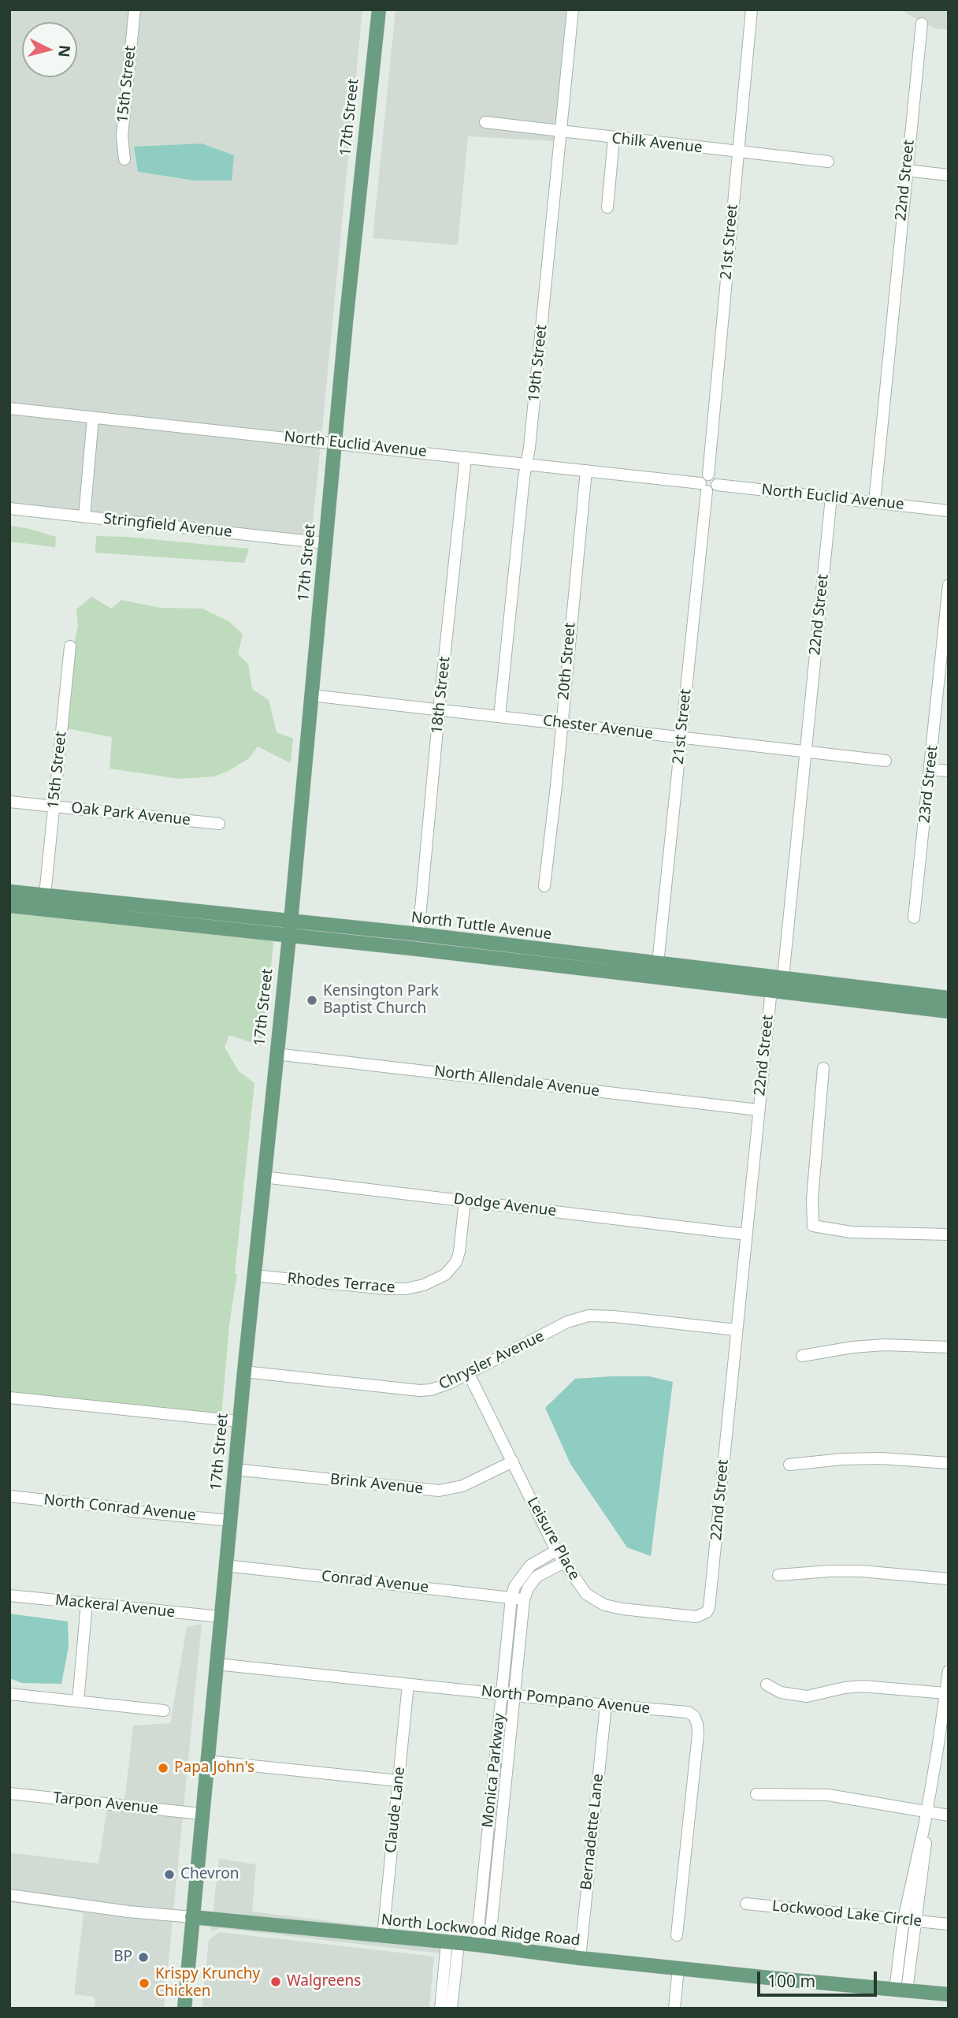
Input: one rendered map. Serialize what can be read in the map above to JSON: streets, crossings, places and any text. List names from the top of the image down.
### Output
{
  "streets": {
    "main road": ["17th Street", "North Tuttle Avenue", "North Lockwood Ridge Road"],
    "street": [
      "15th Street",
      "Chilk Avenue",
      "22nd Street",
      "21st Street",
      "19th Street",
      "North Euclid Avenue",
      "Stringfield Avenue",
      "20th Street",
      "18th Street",
      "Chester Avenue",
      "23rd Street",
      "Oak Park Avenue",
      "North Allendale Avenue",
      "Dodge Avenue",
      "Rhodes Terrace",
      "Chrysler Avenue",
      "Brink Avenue",
      "North Conrad Avenue",
      "Leisure Place",
      "Conrad Avenue",
      "Mackeral Avenue",
      "North Pompano Avenue",
      "Monica Parkway",
      "Tarpon Avenue",
      "Claude Lane",
      "Bernadette Lane",
      "Lockwood Lake Circle"
    ]
  },
  "crossings": [
    ["15th Street", "Oak Park Avenue"],
    ["15th Street", "North Tuttle Avenue"],
    ["17th Street", "North Euclid Avenue"],
    ["17th Street", "Stringfield Avenue"],
    ["17th Street", "Chester Avenue"],
    ["17th Street", "North Tuttle Avenue"],
    ["17th Street", "North Allendale Avenue"],
    ["17th Street", "Dodge Avenue"],
    ["17th Street", "Rhodes Terrace"],
    ["17th Street", "Chrysler Avenue"],
    ["17th Street", "Brink Avenue"],
    ["17th Street", "North Conrad Avenue"],
    ["17th Street", "Conrad Avenue"],
    ["17th Street", "Mackeral Avenue"],
    ["17th Street", "North Pompano Avenue"],
    ["17th Street", "Tarpon Avenue"],
    ["17th Street", "North Lockwood Ridge Road"],
    ["Chilk Avenue", "21st Street"],
    ["Chilk Avenue", "19th Street"],
    ["22nd Street", "North Euclid Avenue"],
    ["22nd Street", "Chester Avenue"],
    ["22nd Street", "North Tuttle Avenue"],
    ["22nd Street", "North Allendale Avenue"],
    ["22nd Street", "Dodge Avenue"],
    ["22nd Street", "Chrysler Avenue"],
    ["22nd Street", "Leisure Place"],
    ["21st Street", "North Euclid Avenue"],
    ["21st Street", "Chester Avenue"],
    ["21st Street", "North Tuttle Avenue"],
    ["19th Street", "North Euclid Avenue"],
    ["19th Street", "Chester Avenue"],
    ["North Euclid Avenue", "20th Street"],
    ["North Euclid Avenue", "18th Street"],
    ["20th Street", "Chester Avenue"],
    ["18th Street", "Chester Avenue"],
    ["18th Street", "North Tuttle Avenue"],
    ["Dodge Avenue", "Rhodes Terrace"],
    ["Chrysler Avenue", "Leisure Place"],
    ["Brink Avenue", "Leisure Place"],
    ["Leisure Place", "Monica Parkway"],
    ["Conrad Avenue", "Monica Parkway"],
    ["North Pompano Avenue", "Monica Parkway"],
    ["North Pompano Avenue", "Claude Lane"],
    ["North Pompano Avenue", "Bernadette Lane"],
    ["Monica Parkway", "North Lockwood Ridge Road"],
    ["Claude Lane", "North Lockwood Ridge Road"],
    ["Bernadette Lane", "North Lockwood Ridge Road"]
  ],
  "places": [
    "Kensington Park Baptist Church",
    "Papa John's",
    "Chevron",
    "BP",
    "Walgreens",
    "Krispy Krunchy Chicken"
  ],
  "scale_bar": "100 m",
  "north": "right"
}
